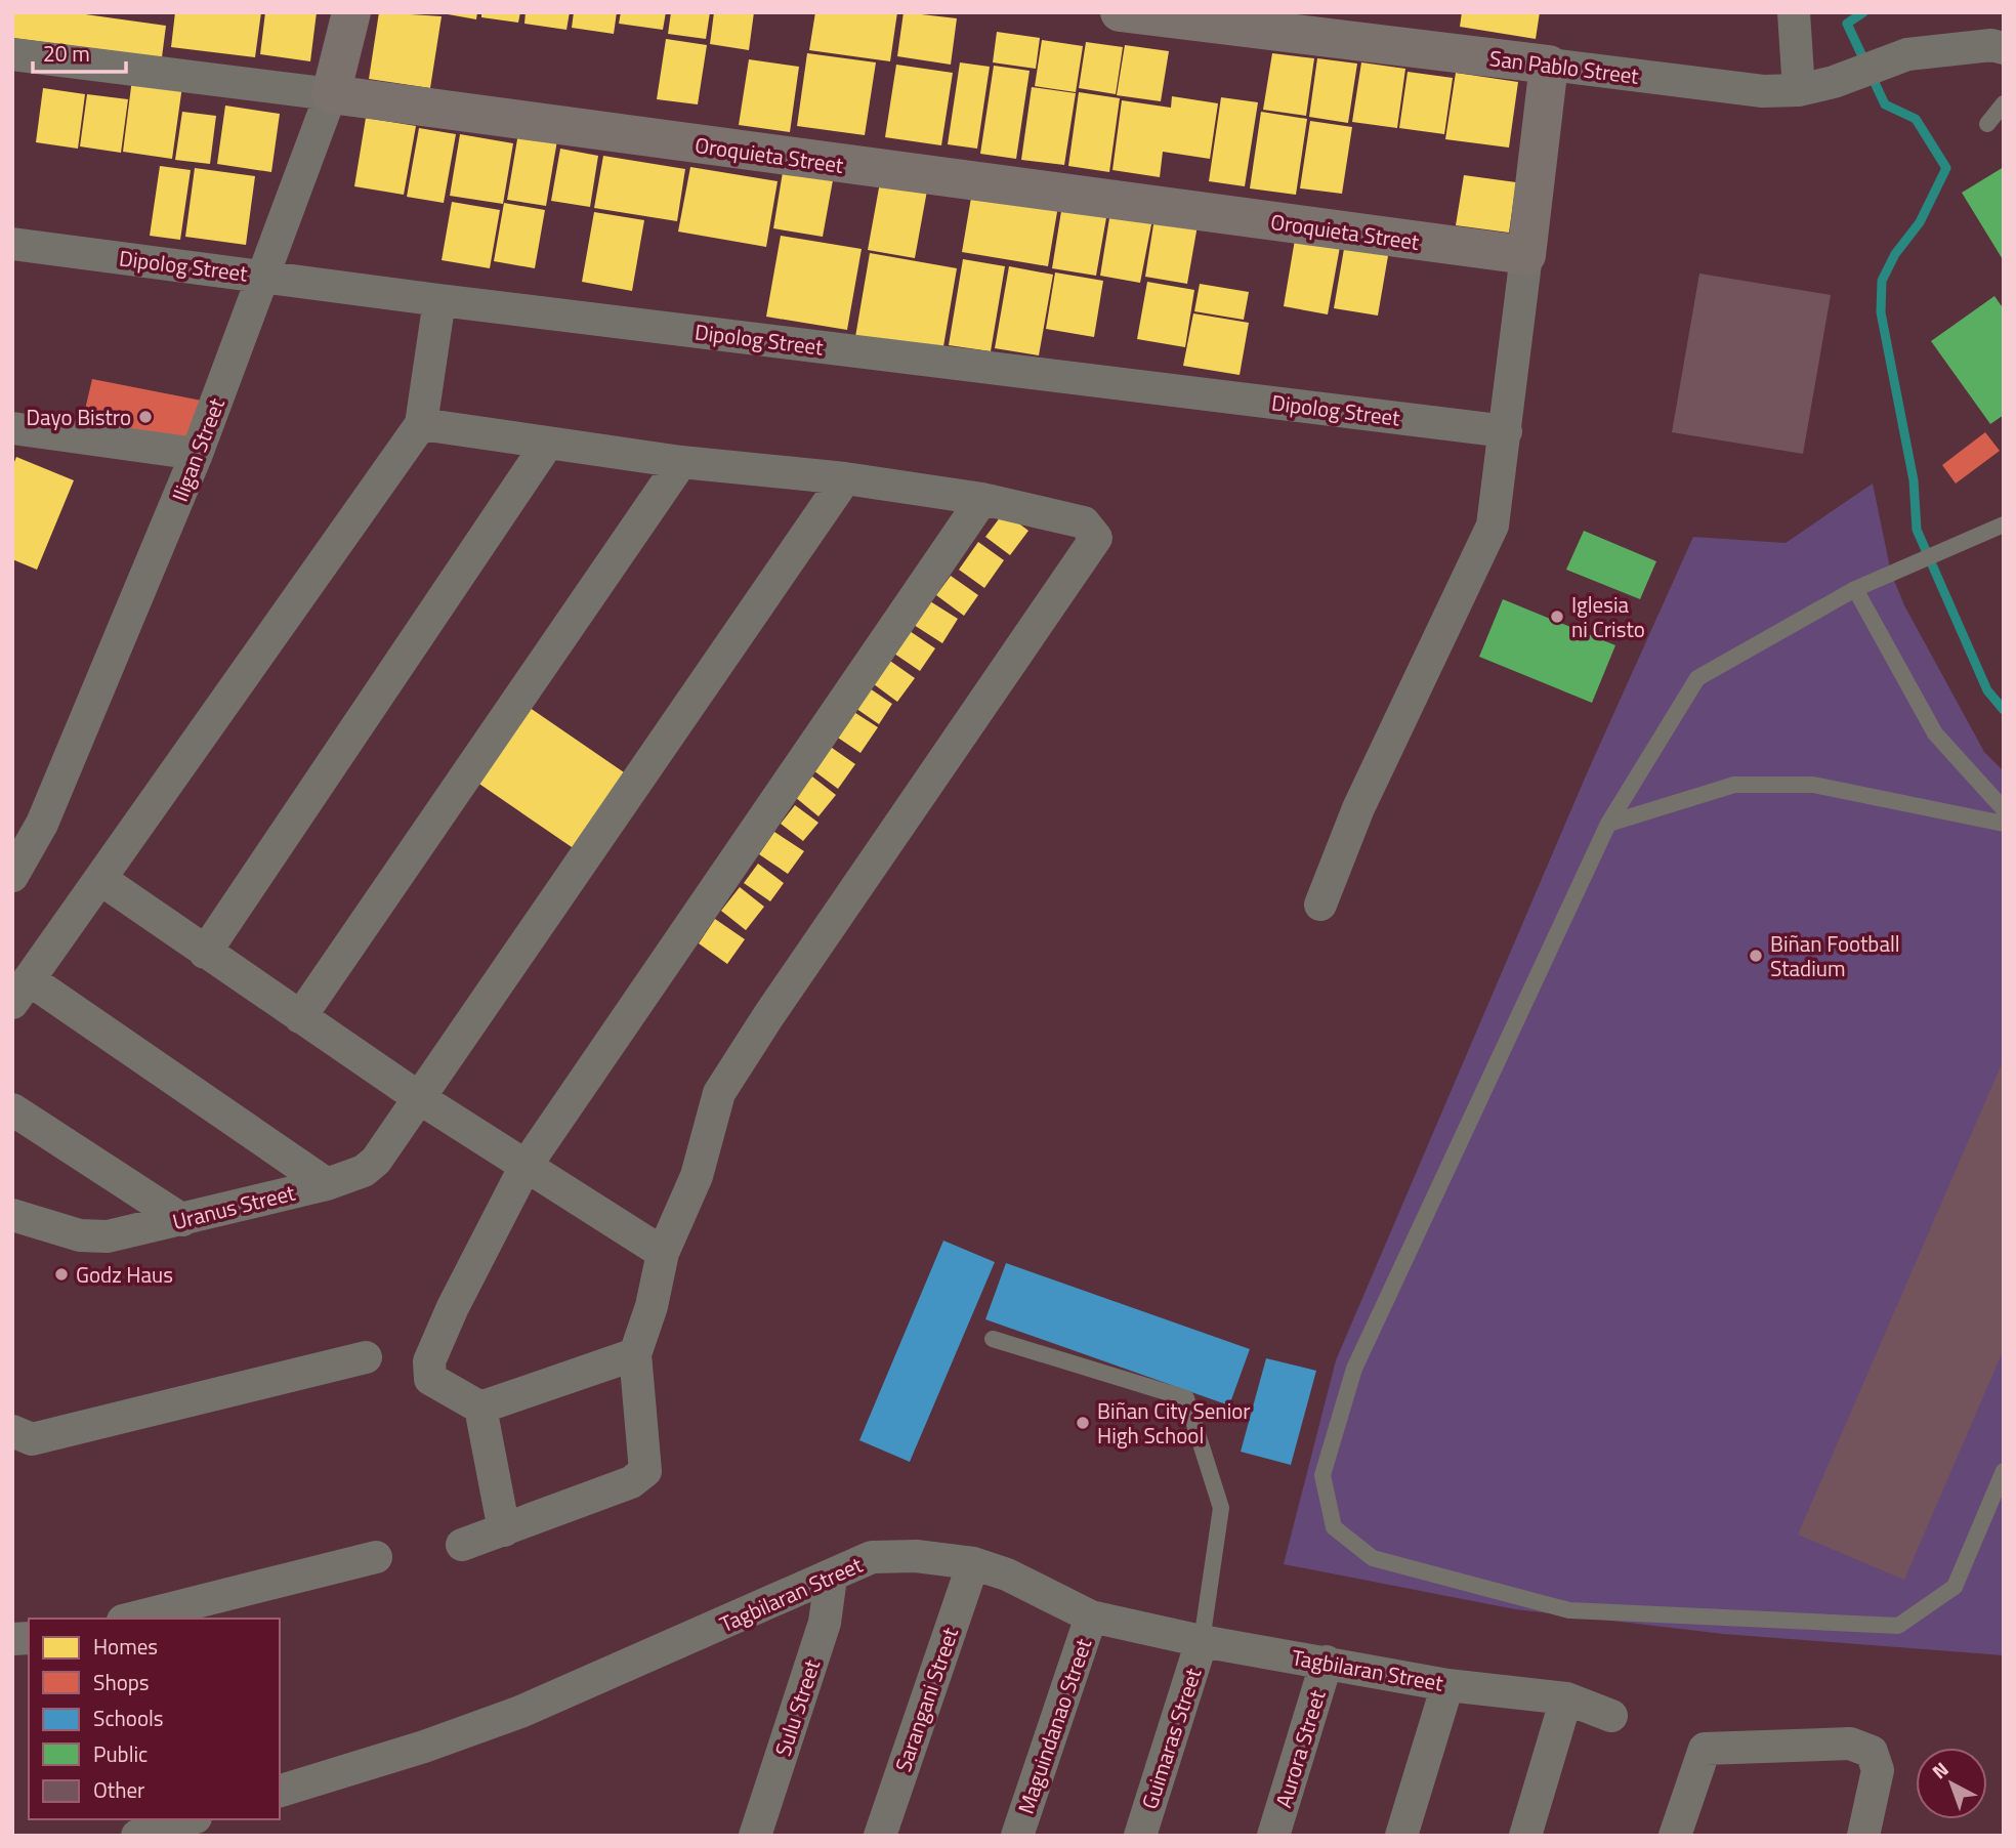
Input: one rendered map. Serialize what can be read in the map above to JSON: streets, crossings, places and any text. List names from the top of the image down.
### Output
{
  "streets": {
    "street": [
      "San Pablo Street",
      "Oroquieta Street",
      "Dipolog Street",
      "Iligan Street",
      "Uranus Street",
      "Tagbilaran Street",
      "Sarangani Street",
      "Sulu Street",
      "Maguindanao Street",
      "Guimaras Street",
      "Aurora Street"
    ]
  },
  "crossings": [
    ["Oroquieta Street", "Iligan Street"],
    ["Dipolog Street", "Iligan Street"],
    ["Tagbilaran Street", "Sarangani Street"],
    ["Tagbilaran Street", "Sulu Street"],
    ["Tagbilaran Street", "Maguindanao Street"],
    ["Tagbilaran Street", "Guimaras Street"],
    ["Tagbilaran Street", "Aurora Street"]
  ],
  "places": [
    "Dayo Bistro",
    "Iglesia ni Cristo",
    "Biñan Football Stadium",
    "Godz Haus",
    "Biñan City Senior High School"
  ],
  "legend": [
    "Homes",
    "Shops",
    "Schools",
    "Public",
    "Other"
  ],
  "scale_bar": "20 m",
  "north": "top left"
}
